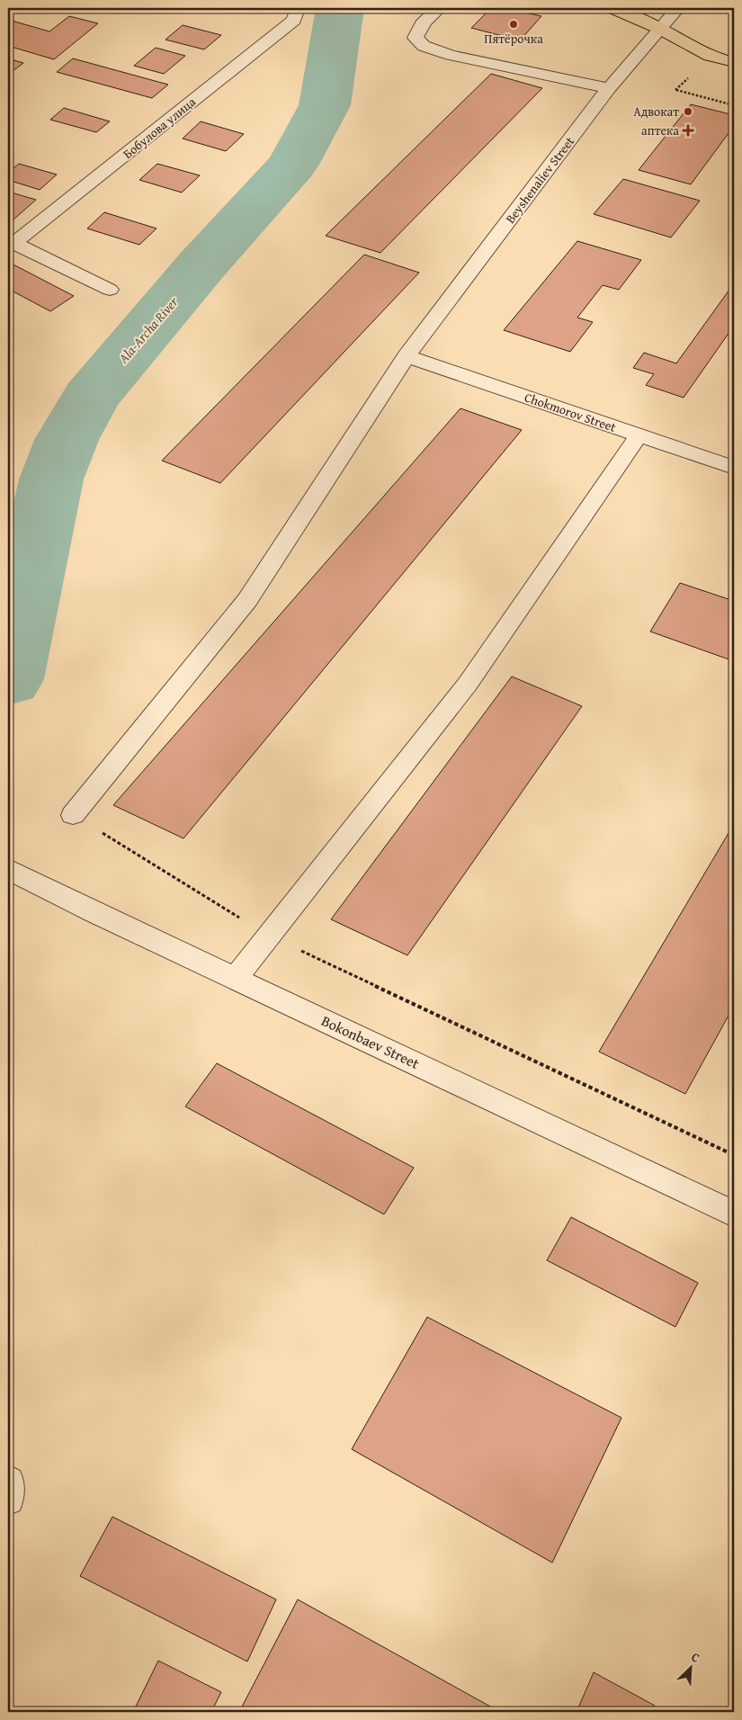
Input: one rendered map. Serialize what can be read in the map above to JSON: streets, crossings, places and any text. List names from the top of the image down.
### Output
{
  "streets": {
    "street": [
      "Бобулова улица",
      "Beyshenaliev Street",
      "Chokmorov Street",
      "Bokonbaev Street"
    ]
  },
  "crossings": [
    ["Beyshenaliev Street", "Chokmorov Street"]
  ],
  "water": ["Ala-Archa River"],
  "places": {
    "other": ["Пятёрочка", "Адвокат"],
    "health": ["аптека"]
  },
  "north": "top right"
}
